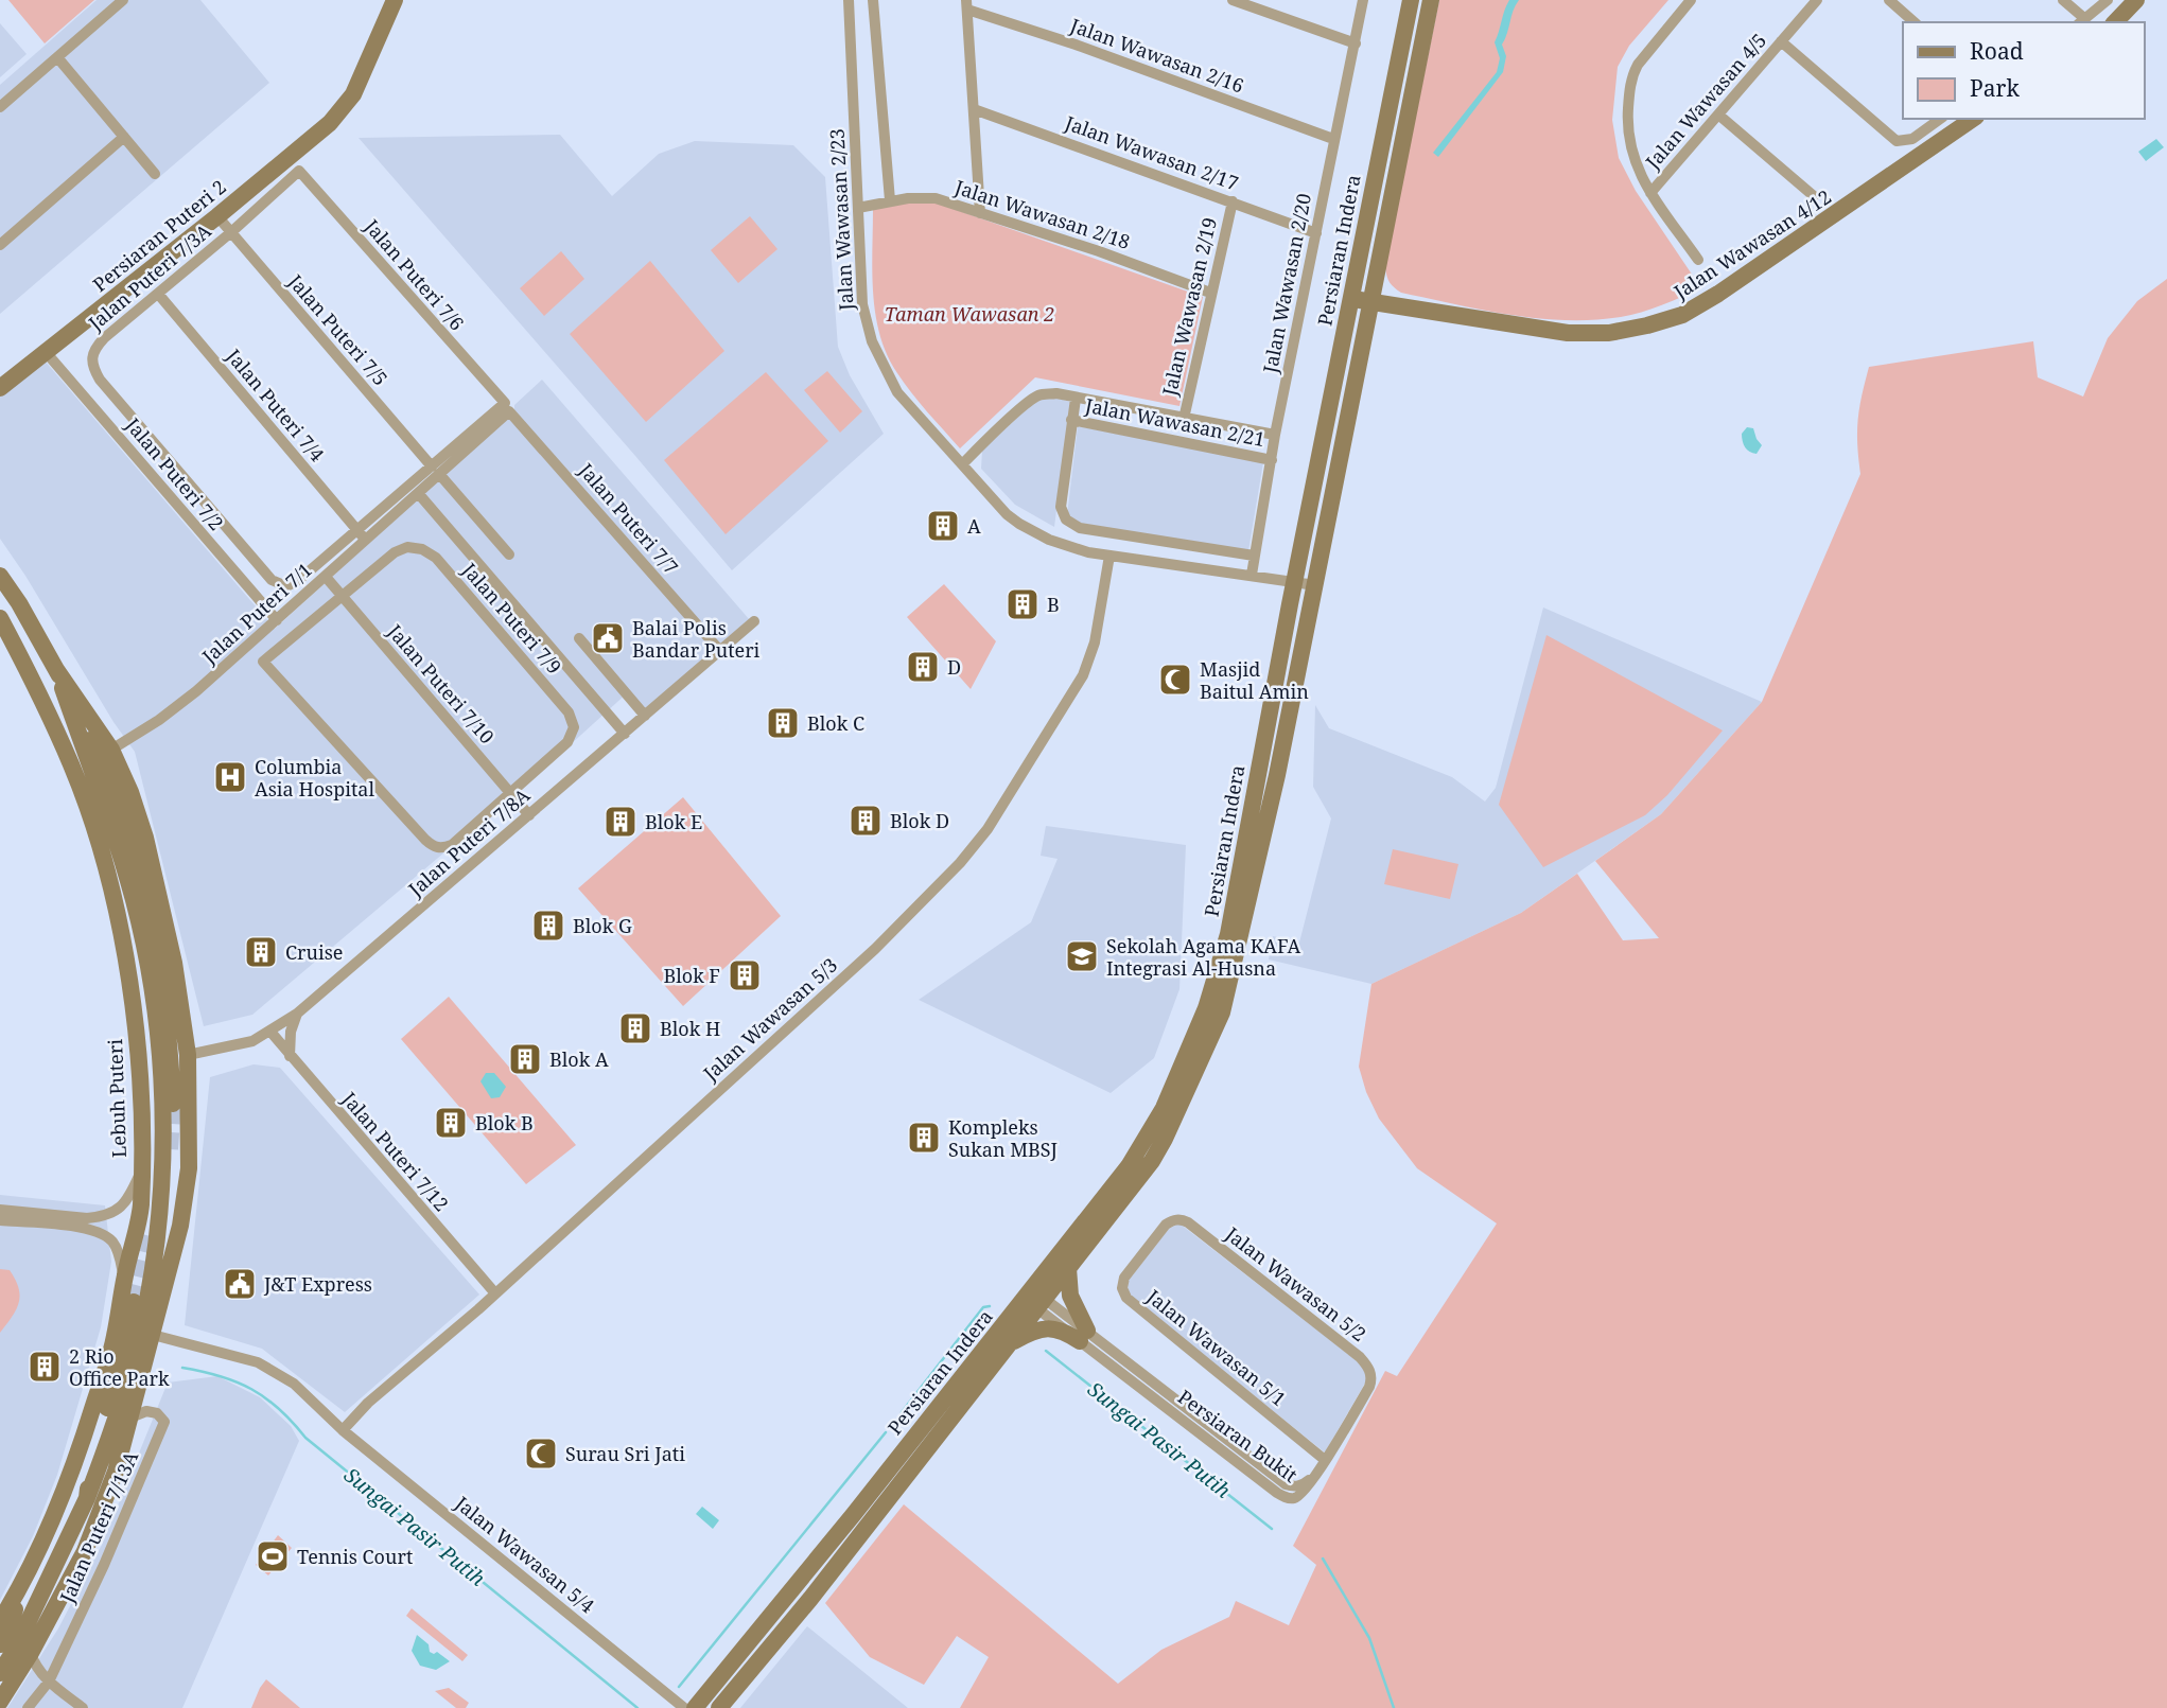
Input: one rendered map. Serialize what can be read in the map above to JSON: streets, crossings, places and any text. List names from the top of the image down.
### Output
{
  "streets": {
    "main road": [
      "Persiaran Puteri 2",
      "Jalan Wawasan 4/12",
      "Persiaran Indera",
      "Lebuh Puteri"
    ],
    "street": [
      "Jalan Wawasan 2/16",
      "Jalan Wawasan 4/5",
      "Jalan Wawasan 2/17",
      "Jalan Wawasan 2/18",
      "Jalan Wawasan 2/23",
      "Jalan Puteri 7/6",
      "Jalan Puteri 7/3A",
      "Jalan Wawasan 2/20",
      "Jalan Wawasan 2/19",
      "Jalan Puteri 7/5",
      "Jalan Puteri 7/4",
      "Jalan Wawasan 2/21",
      "Jalan Puteri 7/2",
      "Jalan Puteri 7/7",
      "Jalan Puteri 7/1",
      "Jalan Puteri 7/9",
      "Jalan Puteri 7/10",
      "Jalan Puteri 7/8A",
      "Jalan Wawasan 5/3",
      "Jalan Puteri 7/12",
      "Jalan Wawasan 5/2",
      "Jalan Wawasan 5/1",
      "Persiaran Bukit",
      "Jalan Puteri 7/13A",
      "Jalan Wawasan 5/4"
    ]
  },
  "crossings": [
    ["Jalan Wawasan 2/16", "Jalan Wawasan 2/20"],
    ["Jalan Wawasan 2/17", "Jalan Wawasan 2/20"],
    ["Jalan Wawasan 2/17", "Jalan Wawasan 2/19"],
    ["Jalan Wawasan 2/18", "Jalan Wawasan 2/23"],
    ["Jalan Wawasan 2/18", "Jalan Wawasan 2/19"],
    ["Jalan Wawasan 2/23", "Persiaran Indera"],
    ["Jalan Wawasan 2/23", "Jalan Wawasan 2/20"],
    ["Jalan Wawasan 2/23", "Jalan Wawasan 5/3"],
    ["Persiaran Puteri 2", "Jalan Puteri 7/5"],
    ["Persiaran Puteri 2", "Jalan Puteri 7/2"],
    ["Jalan Wawasan 4/12", "Persiaran Indera"],
    ["Persiaran Indera", "Persiaran Bukit"],
    ["Jalan Puteri 7/6", "Jalan Puteri 7/3A"],
    ["Jalan Puteri 7/6", "Jalan Puteri 7/7"],
    ["Jalan Puteri 7/6", "Jalan Puteri 7/1"],
    ["Jalan Puteri 7/3A", "Jalan Puteri 7/5"],
    ["Jalan Puteri 7/3A", "Jalan Puteri 7/4"],
    ["Jalan Wawasan 2/20", "Jalan Wawasan 2/21"],
    ["Jalan Puteri 7/5", "Jalan Puteri 7/1"],
    ["Jalan Puteri 7/4", "Jalan Puteri 7/1"],
    ["Jalan Puteri 7/2", "Jalan Puteri 7/1"],
    ["Jalan Puteri 7/7", "Jalan Puteri 7/1"],
    ["Jalan Puteri 7/7", "Jalan Puteri 7/8A"],
    ["Jalan Puteri 7/1", "Jalan Puteri 7/10"],
    ["Jalan Puteri 7/1", "Lebuh Puteri"],
    ["Jalan Puteri 7/9", "Jalan Puteri 7/10"],
    ["Jalan Puteri 7/10", "Jalan Puteri 7/8A"],
    ["Jalan Puteri 7/8A", "Lebuh Puteri"],
    ["Jalan Puteri 7/8A", "Jalan Puteri 7/12"],
    ["Jalan Wawasan 5/3", "Jalan Puteri 7/12"],
    ["Jalan Wawasan 5/3", "Jalan Wawasan 5/4"],
    ["Lebuh Puteri", "Jalan Puteri 7/13A"],
    ["Jalan Wawasan 5/2", "Jalan Wawasan 5/1"],
    ["Jalan Wawasan 5/2", "Persiaran Bukit"]
  ],
  "water": ["Sungai Pasir Putih"],
  "parks": ["Taman Wawasan 2"],
  "places": {
    "building": [
      "A",
      "B",
      "D",
      "Blok C",
      "Blok D",
      "Blok E",
      "Blok G",
      "Cruise",
      "Blok F",
      "Blok H",
      "Blok A",
      "Blok B",
      "Kompleks Sukan MBSJ",
      "2 Rio Office Park"
    ],
    "public building": ["Balai Polis Bandar Puteri", "J&T Express"],
    "mosque": ["Masjid Baitul Amin", "Surau Sri Jati"],
    "hospital": ["Columbia Asia Hospital"],
    "school or university": ["Sekolah Agama KAFA Integrasi Al-Husna"],
    "sports": ["Tennis Court"]
  },
  "legend": ["Road", "Park"]
}
